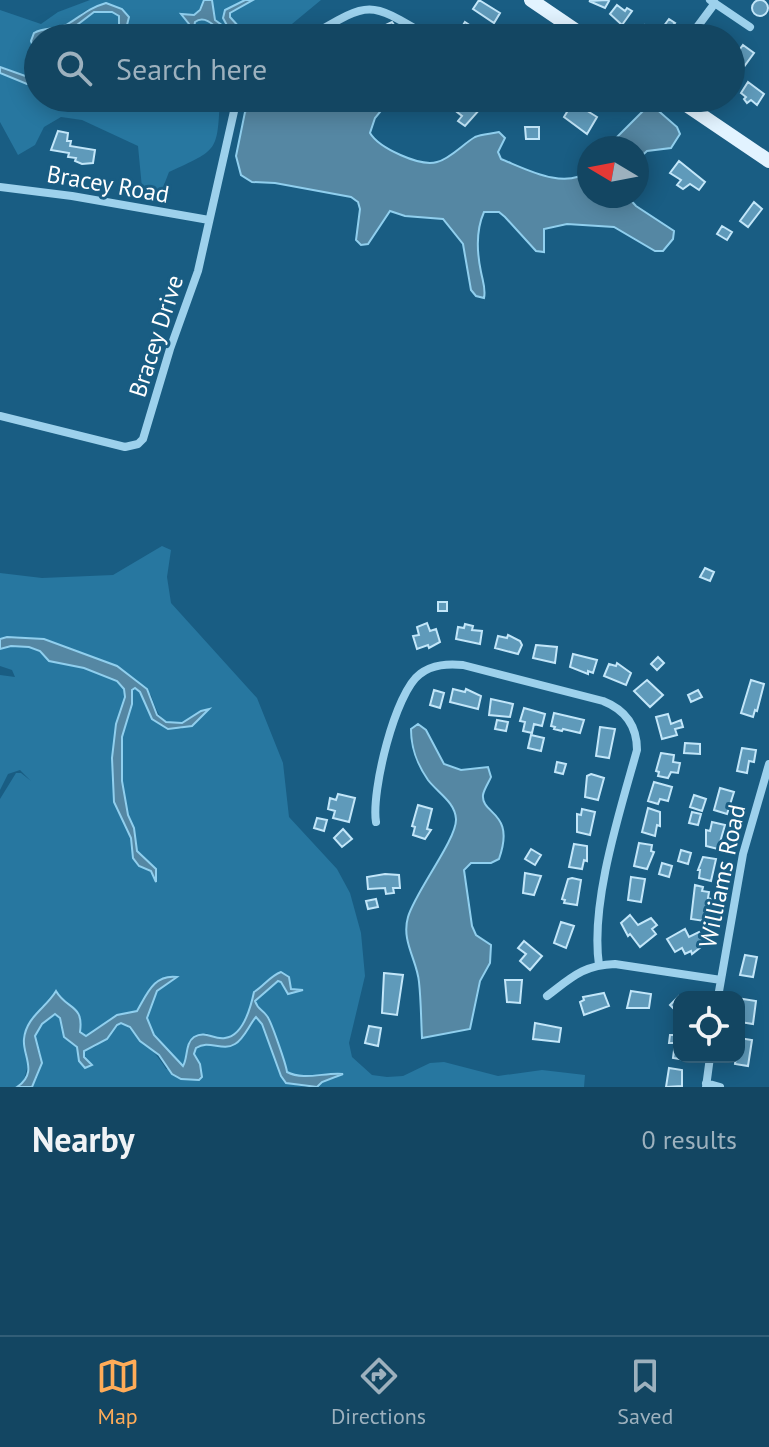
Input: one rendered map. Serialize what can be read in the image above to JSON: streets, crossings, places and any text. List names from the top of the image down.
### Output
{
  "streets": {
    "street": ["Bracey Road", "Bracey Drive", "Williams Road"]
  },
  "crossings": [
    ["Bracey Road", "Bracey Drive"]
  ],
  "north": "left",
  "page": {
    "search": "Search here",
    "heading": ["Nearby", "0 results"],
    "nav": ["Map", "Directions", "Saved"]
  }
}
